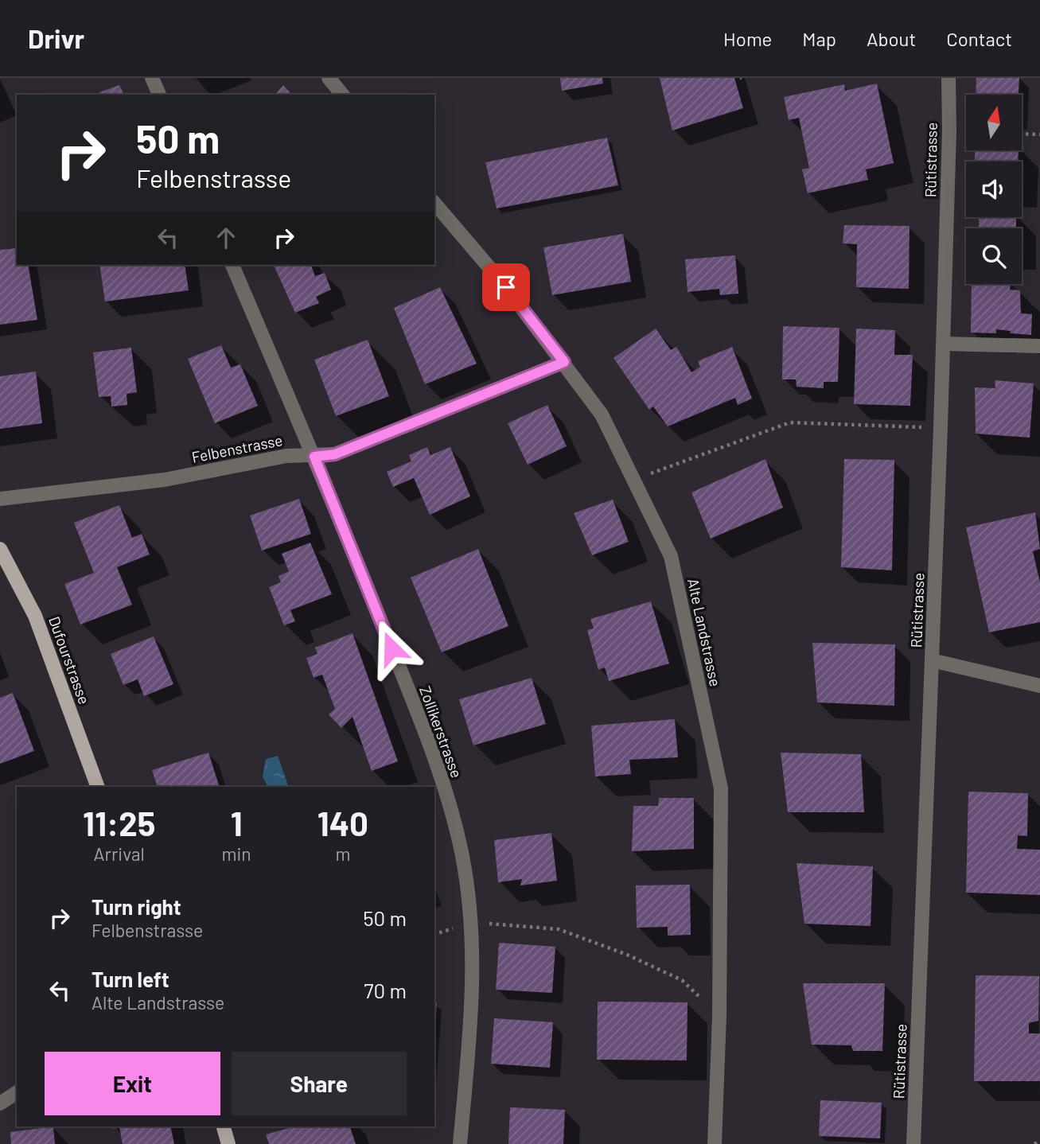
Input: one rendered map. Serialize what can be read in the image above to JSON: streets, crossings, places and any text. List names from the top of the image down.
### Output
{
  "streets": {
    "main road": ["Dufourstrasse"],
    "street": [
      "Rütistrasse",
      "Felbenstrasse",
      "Alte Landstrasse",
      "Zollikerstrasse"
    ]
  },
  "crossings": [
    ["Felbenstrasse", "Alte Landstrasse"],
    ["Felbenstrasse", "Zollikerstrasse"]
  ],
  "north": "top",
  "page": {
    "header": "Drivr",
    "nav": [
      "Home",
      "Map",
      "About",
      "Contact"
    ],
    "turn": ["50 m", "Felbenstrasse"],
    "eta": [
      "11:25",
      "Arrival",
      "1",
      "min",
      "140",
      "m"
    ],
    "list": [
      {
        "name": "Turn right",
        "note": "Felbenstrasse",
        "value": "50 m"
      },
      {
        "name": "Turn left",
        "note": "Alte Landstrasse",
        "value": "70 m"
      }
    ],
    "buttons": ["Exit", "Share"]
  }
}
